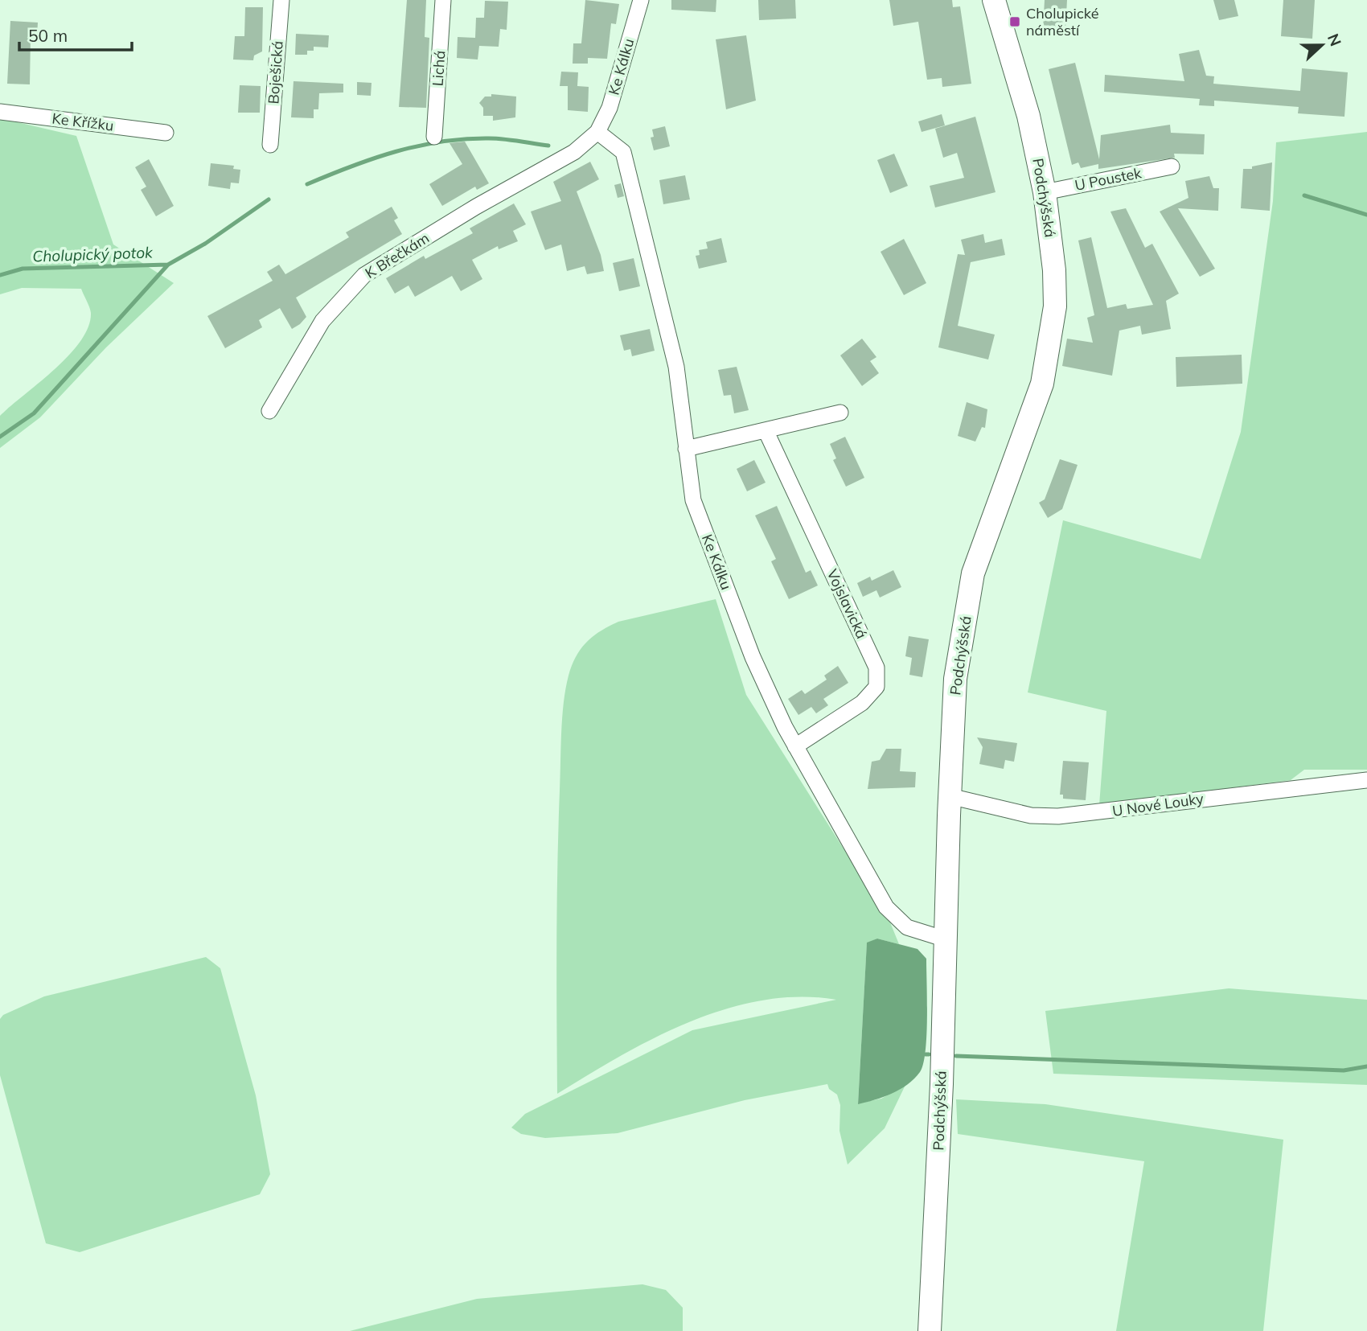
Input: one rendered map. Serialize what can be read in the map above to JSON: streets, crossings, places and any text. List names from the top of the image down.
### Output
{
  "streets": {
    "street": [
      "Ke Kálku",
      "Lichá",
      "Boješická",
      "Ke Křížku",
      "U Poustek",
      "Podchýšská",
      "K Břečkám",
      "Vojslavická",
      "U Nové Louky"
    ]
  },
  "crossings": [
    ["Ke Kálku", "Podchýšská"],
    ["Ke Kálku", "K Břečkám"],
    ["Ke Kálku", "Vojslavická"],
    ["U Poustek", "Podchýšská"],
    ["Podchýšská", "U Nové Louky"]
  ],
  "water": ["Cholupický potok"],
  "places": {
    "transit": ["Cholupické náměstí"]
  },
  "scale_bar": "50 m",
  "north": "right"
}
